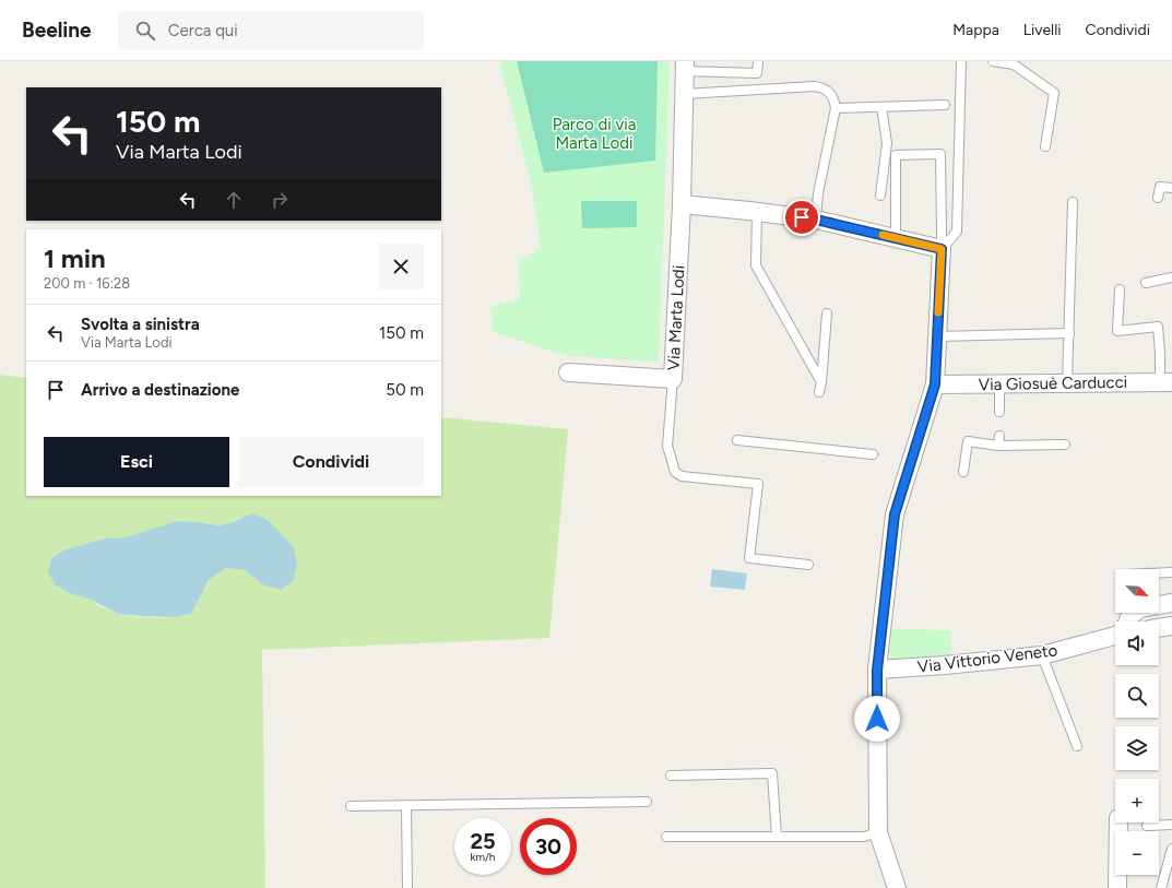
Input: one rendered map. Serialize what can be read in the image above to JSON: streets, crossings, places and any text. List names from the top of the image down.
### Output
{
  "streets": {
    "street": ["Via Marta Lodi", "Via Giosuè Carducci", "Via Vittorio Veneto"]
  },
  "parks": ["Parco di via Marta Lodi"],
  "north": "bottom right",
  "page": {
    "header": "Beeline",
    "search": "Cerca qui",
    "nav": ["Mappa", "Livelli", "Condividi"],
    "turn": ["150 m", "Via Marta Lodi"],
    "heading": ["1 min", "200 m · 16:28"],
    "list": [
      {
        "name": "Svolta a sinistra",
        "note": "Via Marta Lodi",
        "value": "150 m"
      },
      {
        "name": "Arrivo a destinazione",
        "value": "50 m"
      }
    ],
    "buttons": ["Esci", "Condividi"],
    "map_buttons": ["+", "−"],
    "speed": "25 km/h",
    "limit": "30"
  }
}
